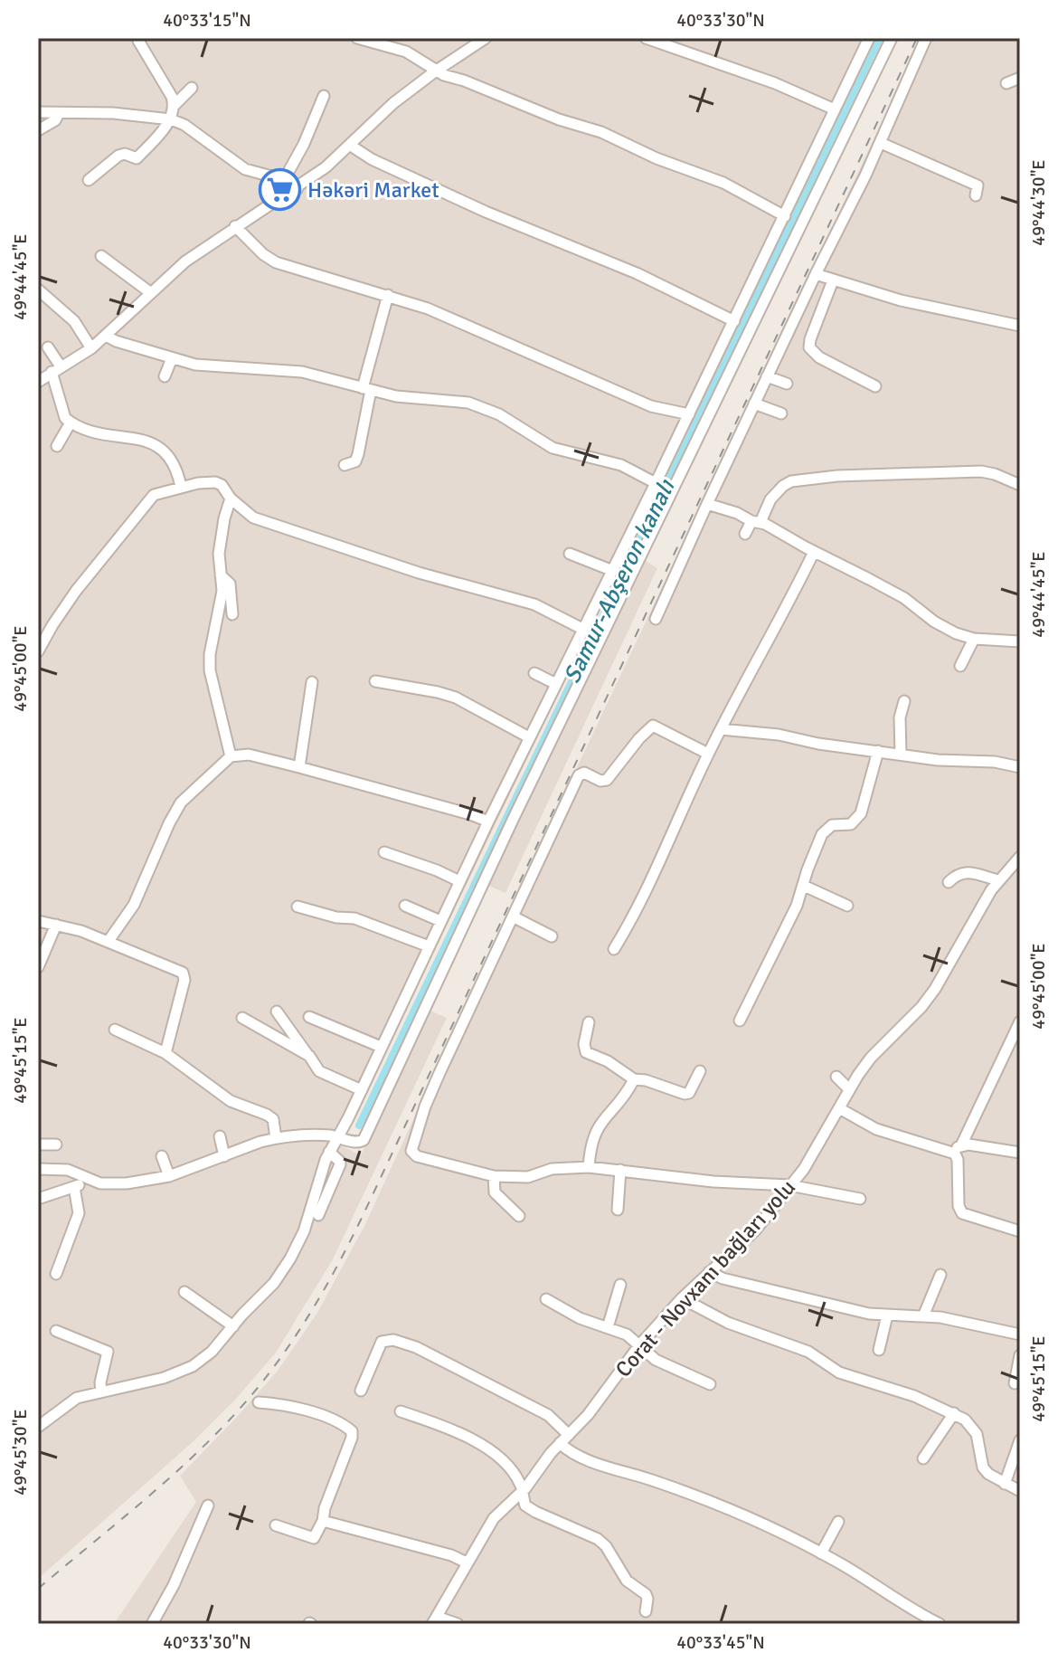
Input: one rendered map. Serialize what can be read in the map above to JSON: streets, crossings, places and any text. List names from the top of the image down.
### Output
{
  "streets": {
    "street": ["Corat - Novxanı bağları yolu"]
  },
  "water": ["Samur-Abşeron kanalı"],
  "places": {
    "supermarket": ["Həkəri Market"]
  },
  "coordinates": [
    "40°33'15\"N",
    "40°33'30\"N",
    "49°44'30\"E",
    "49°44'45\"E",
    "49°45'00\"E",
    "49°45'15\"E",
    "49°45'30\"E",
    "40°33'45\"N"
  ]
}
